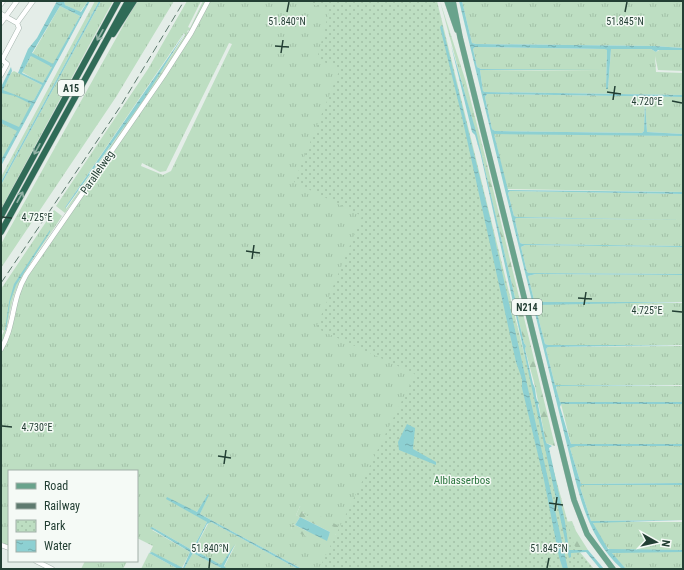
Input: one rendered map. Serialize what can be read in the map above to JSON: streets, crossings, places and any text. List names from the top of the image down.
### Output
{
  "streets": {
    "highway": ["A15"],
    "main road": ["N214"],
    "street": ["Parallelweg"]
  },
  "parks": ["Alblasserbos"],
  "legend": [
    "Road",
    "Railway",
    "Park",
    "Water"
  ],
  "north": "right",
  "coordinates": [
    "51.840°N",
    "51.845°N",
    "4.720°E",
    "4.725°E",
    "4.730°E"
  ]
}
